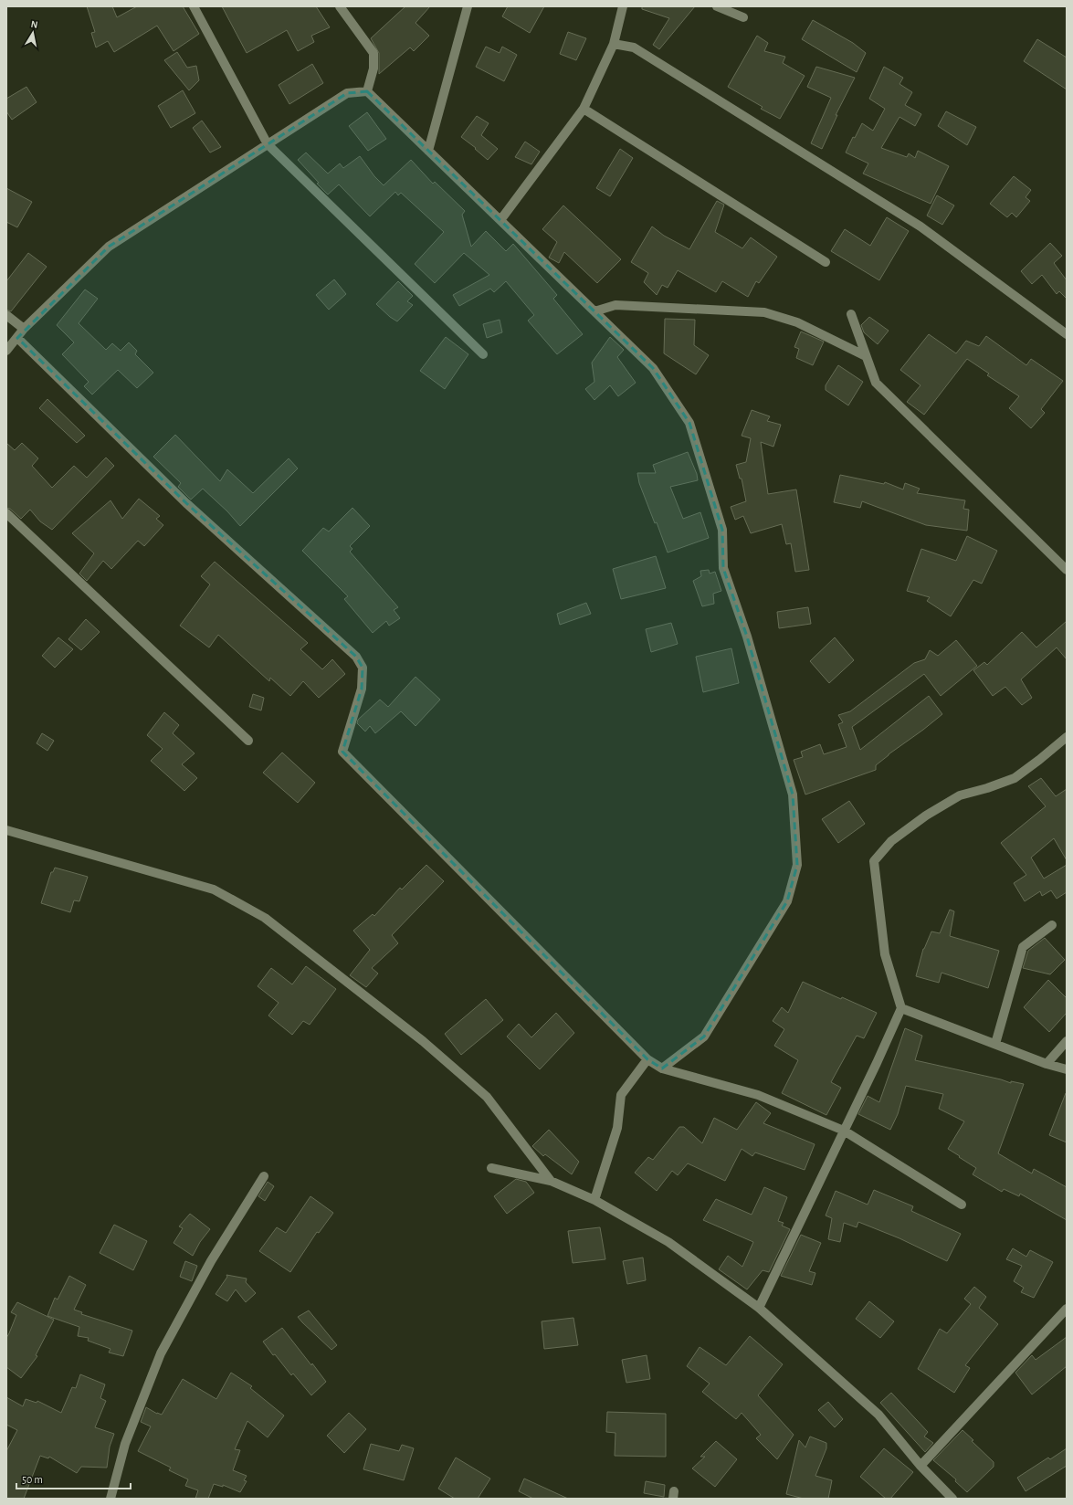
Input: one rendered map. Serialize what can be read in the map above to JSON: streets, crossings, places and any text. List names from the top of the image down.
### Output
{
  "scale_bar": "50 m",
  "north": "top"
}
